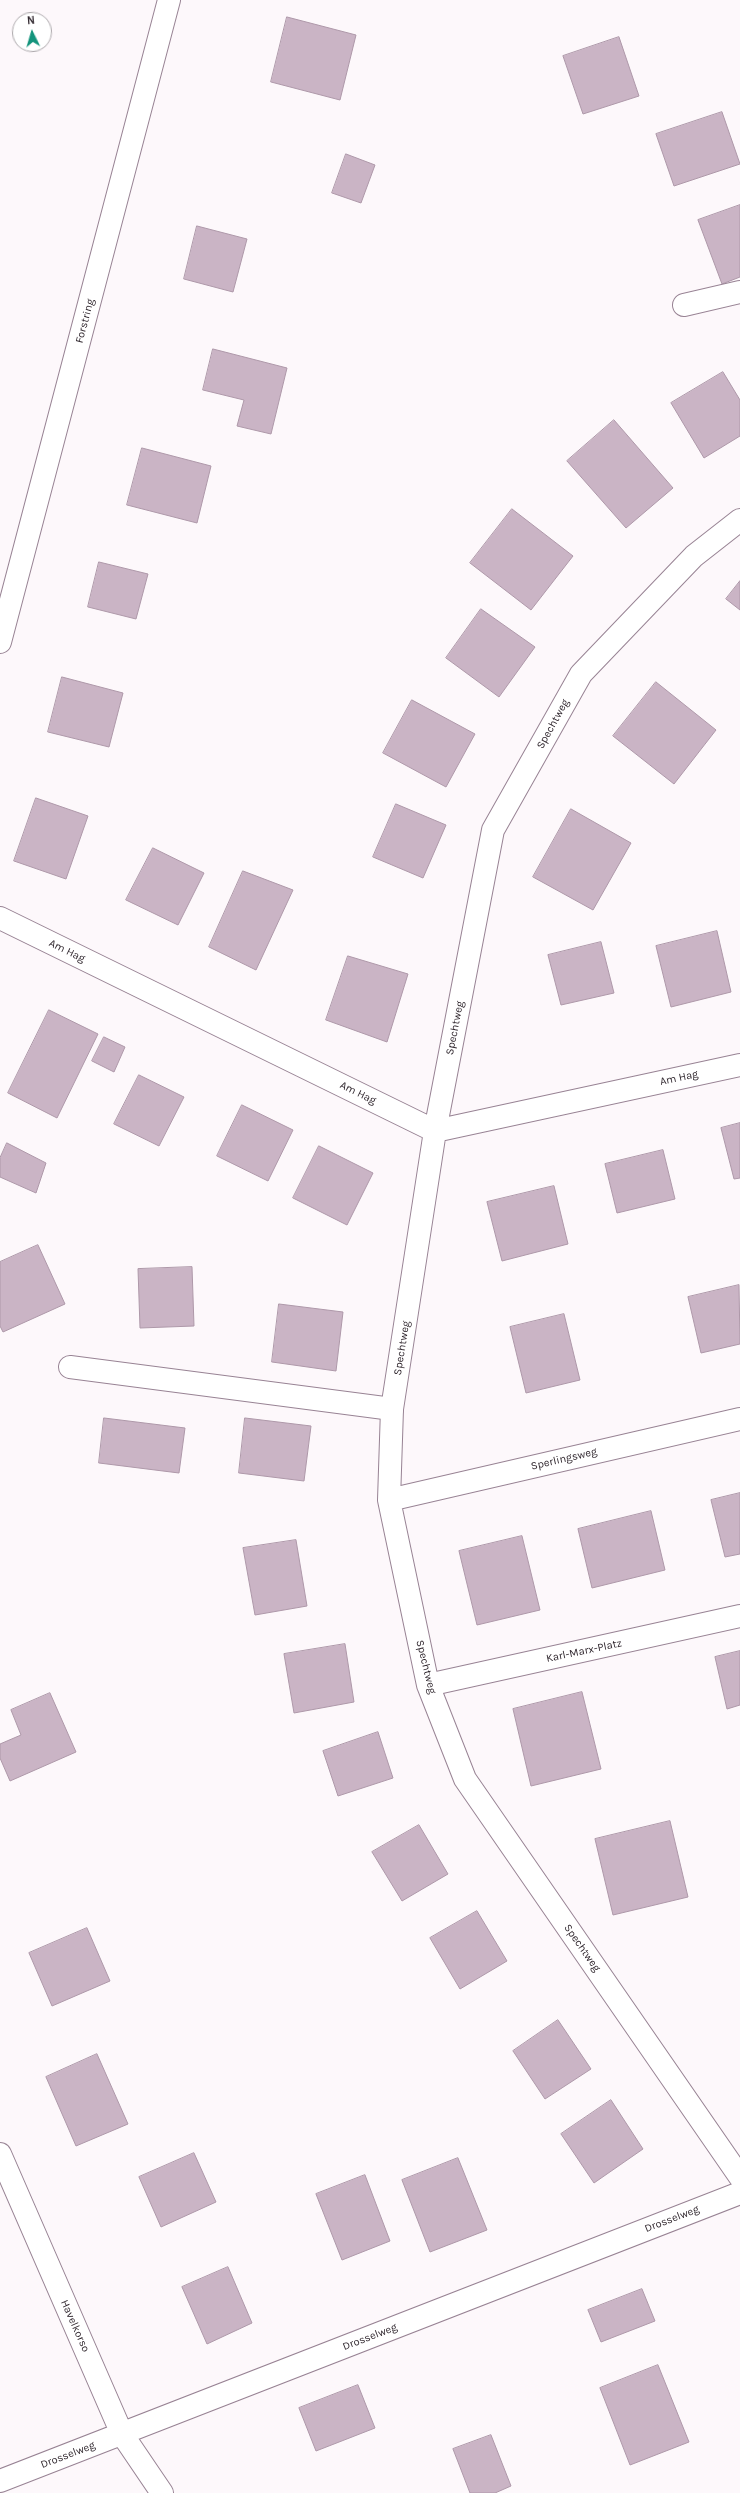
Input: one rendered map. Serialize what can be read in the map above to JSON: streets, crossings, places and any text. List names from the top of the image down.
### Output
{
  "streets": {
    "street": [
      "Forstring",
      "Spechtweg",
      "Am Hag",
      "Sperlingsweg",
      "Karl-Marx-Platz",
      "Drosselweg",
      "Havelkorso"
    ]
  },
  "crossings": [
    ["Spechtweg", "Am Hag"],
    ["Spechtweg", "Sperlingsweg"],
    ["Spechtweg", "Karl-Marx-Platz"],
    ["Drosselweg", "Havelkorso"]
  ],
  "north": "top"
}
